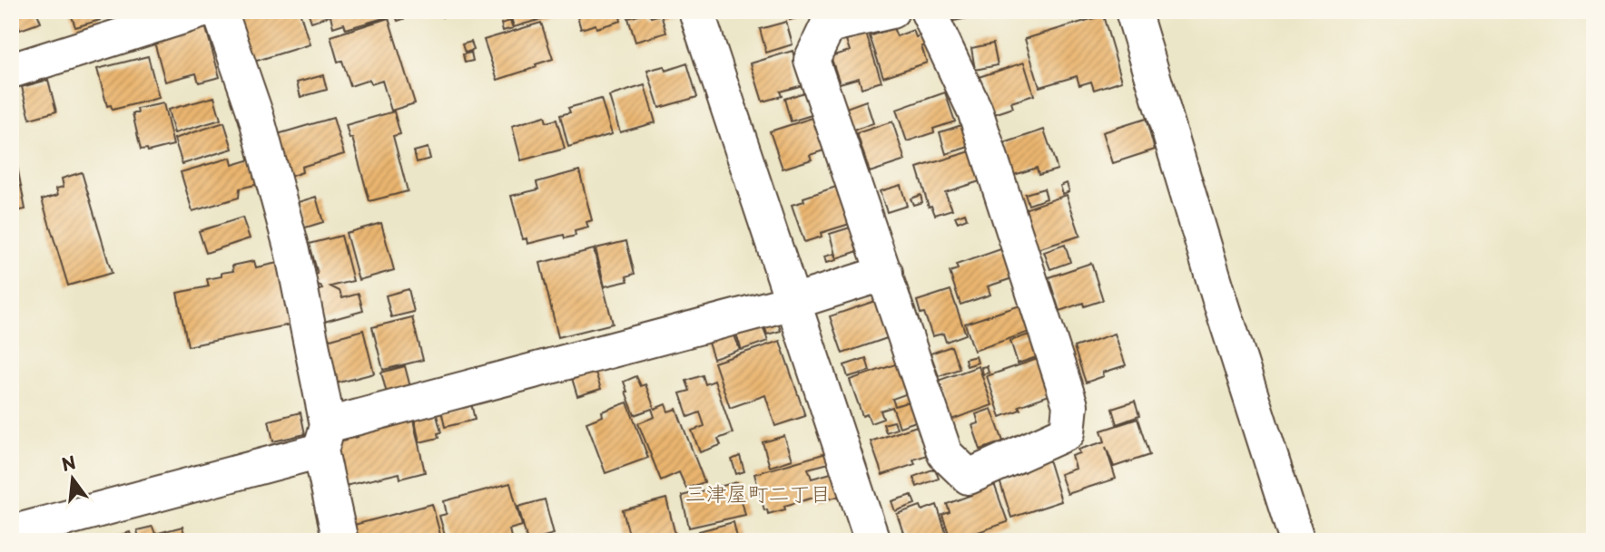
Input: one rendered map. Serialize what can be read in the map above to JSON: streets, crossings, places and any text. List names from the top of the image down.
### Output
{
  "districts": ["三津屋町二丁目"],
  "north": "top"
}
